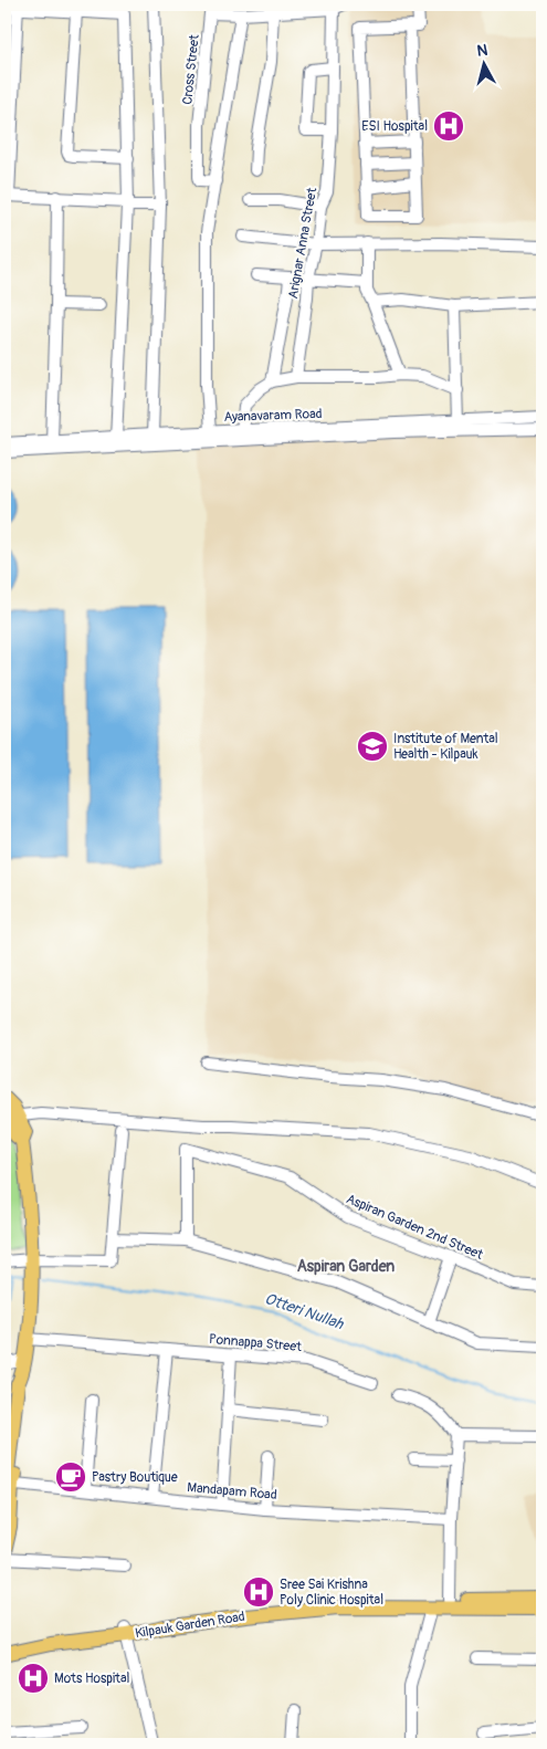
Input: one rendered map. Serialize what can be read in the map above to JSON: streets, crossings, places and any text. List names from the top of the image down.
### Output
{
  "streets": {
    "main road": ["Kilpauk Garden Road"],
    "street": [
      "Cross Street",
      "Arignar Anna Street",
      "Ayanavaram Road",
      "Aspiran Garden 2nd Street",
      "Ponnappa Street",
      "Mandapam Road"
    ]
  },
  "crossings": [
    ["Cross Street", "Arignar Anna Street"]
  ],
  "districts": ["Aspiran Garden"],
  "water": ["Otteri Nullah"],
  "places": {
    "hospital": ["ESI Hospital", "Sree Sai Krishna Poly Clinic Hospital", "Mots Hospital"],
    "school or university": ["Institute of Mental Health - Kilpauk"],
    "cafe": ["Pastry Boutique"]
  },
  "north": "top"
}
